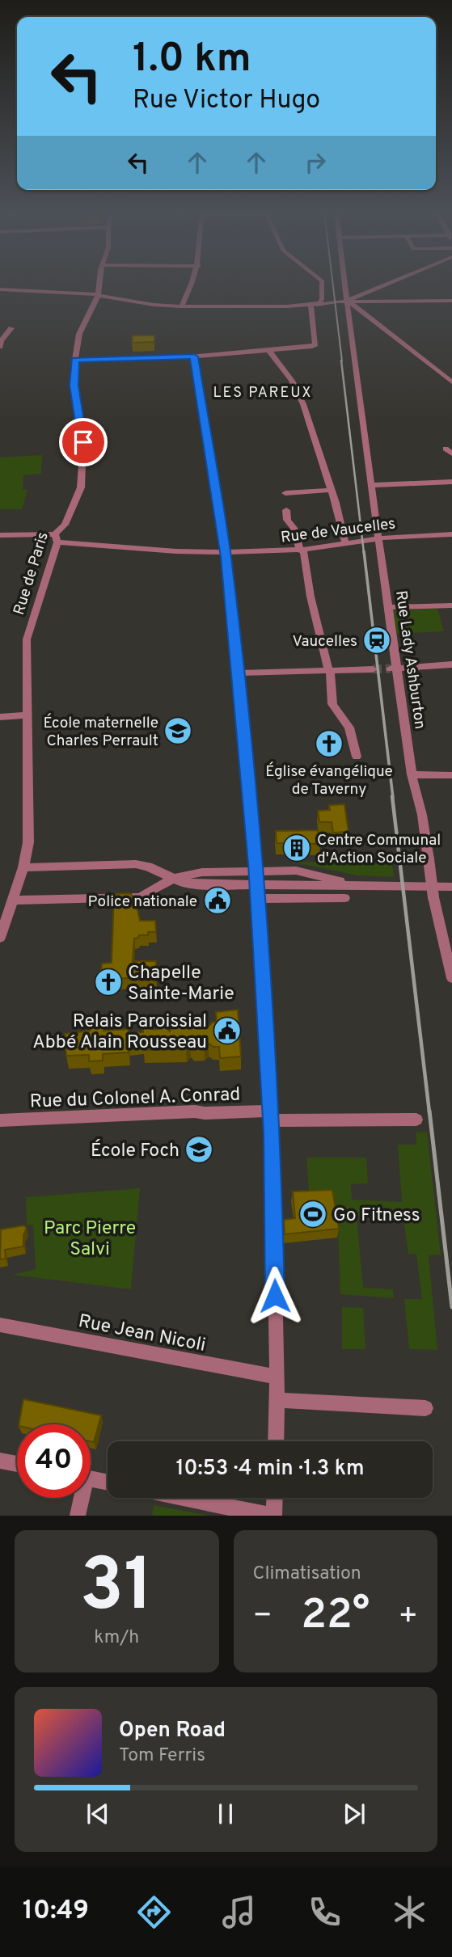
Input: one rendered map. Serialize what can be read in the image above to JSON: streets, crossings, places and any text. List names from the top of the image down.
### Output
{
  "streets": {
    "street": [
      "Rue de Vaucelles",
      "Rue de Paris",
      "Rue Lady Ashburton",
      "Rue du Colonel A. Conrad",
      "Rue Jean Nicoli"
    ]
  },
  "crossings": [
    ["Rue de Vaucelles", "Rue de Paris"],
    ["Rue de Vaucelles", "Rue Lady Ashburton"]
  ],
  "districts": ["LES PAREUX"],
  "parks": ["Parc Pierre Salvi"],
  "places": {
    "station": ["Vaucelles"],
    "school or university": ["École maternelle Charles Perrault", "École Foch"],
    "church": ["Église évangélique de Taverny", "Chapelle Sainte-Marie"],
    "building": ["Centre Communal d'Action Sociale"],
    "public building": ["Police nationale", "Relais Paroissial Abbé Alain Rousseau"],
    "sports": ["Go Fitness"]
  },
  "page": {
    "turn": ["1.0 km", "Rue Victor Hugo"],
    "limit": "40",
    "trip": "10:53 · 4 min · 1.3 km",
    "tile": [
      ["31", "km/h"],
      "Climatisation"
    ],
    "heat": ["−", "22°", "+"],
    "song": ["Open Road", "Tom Ferris"],
    "tabs": "10:49"
  }
}
